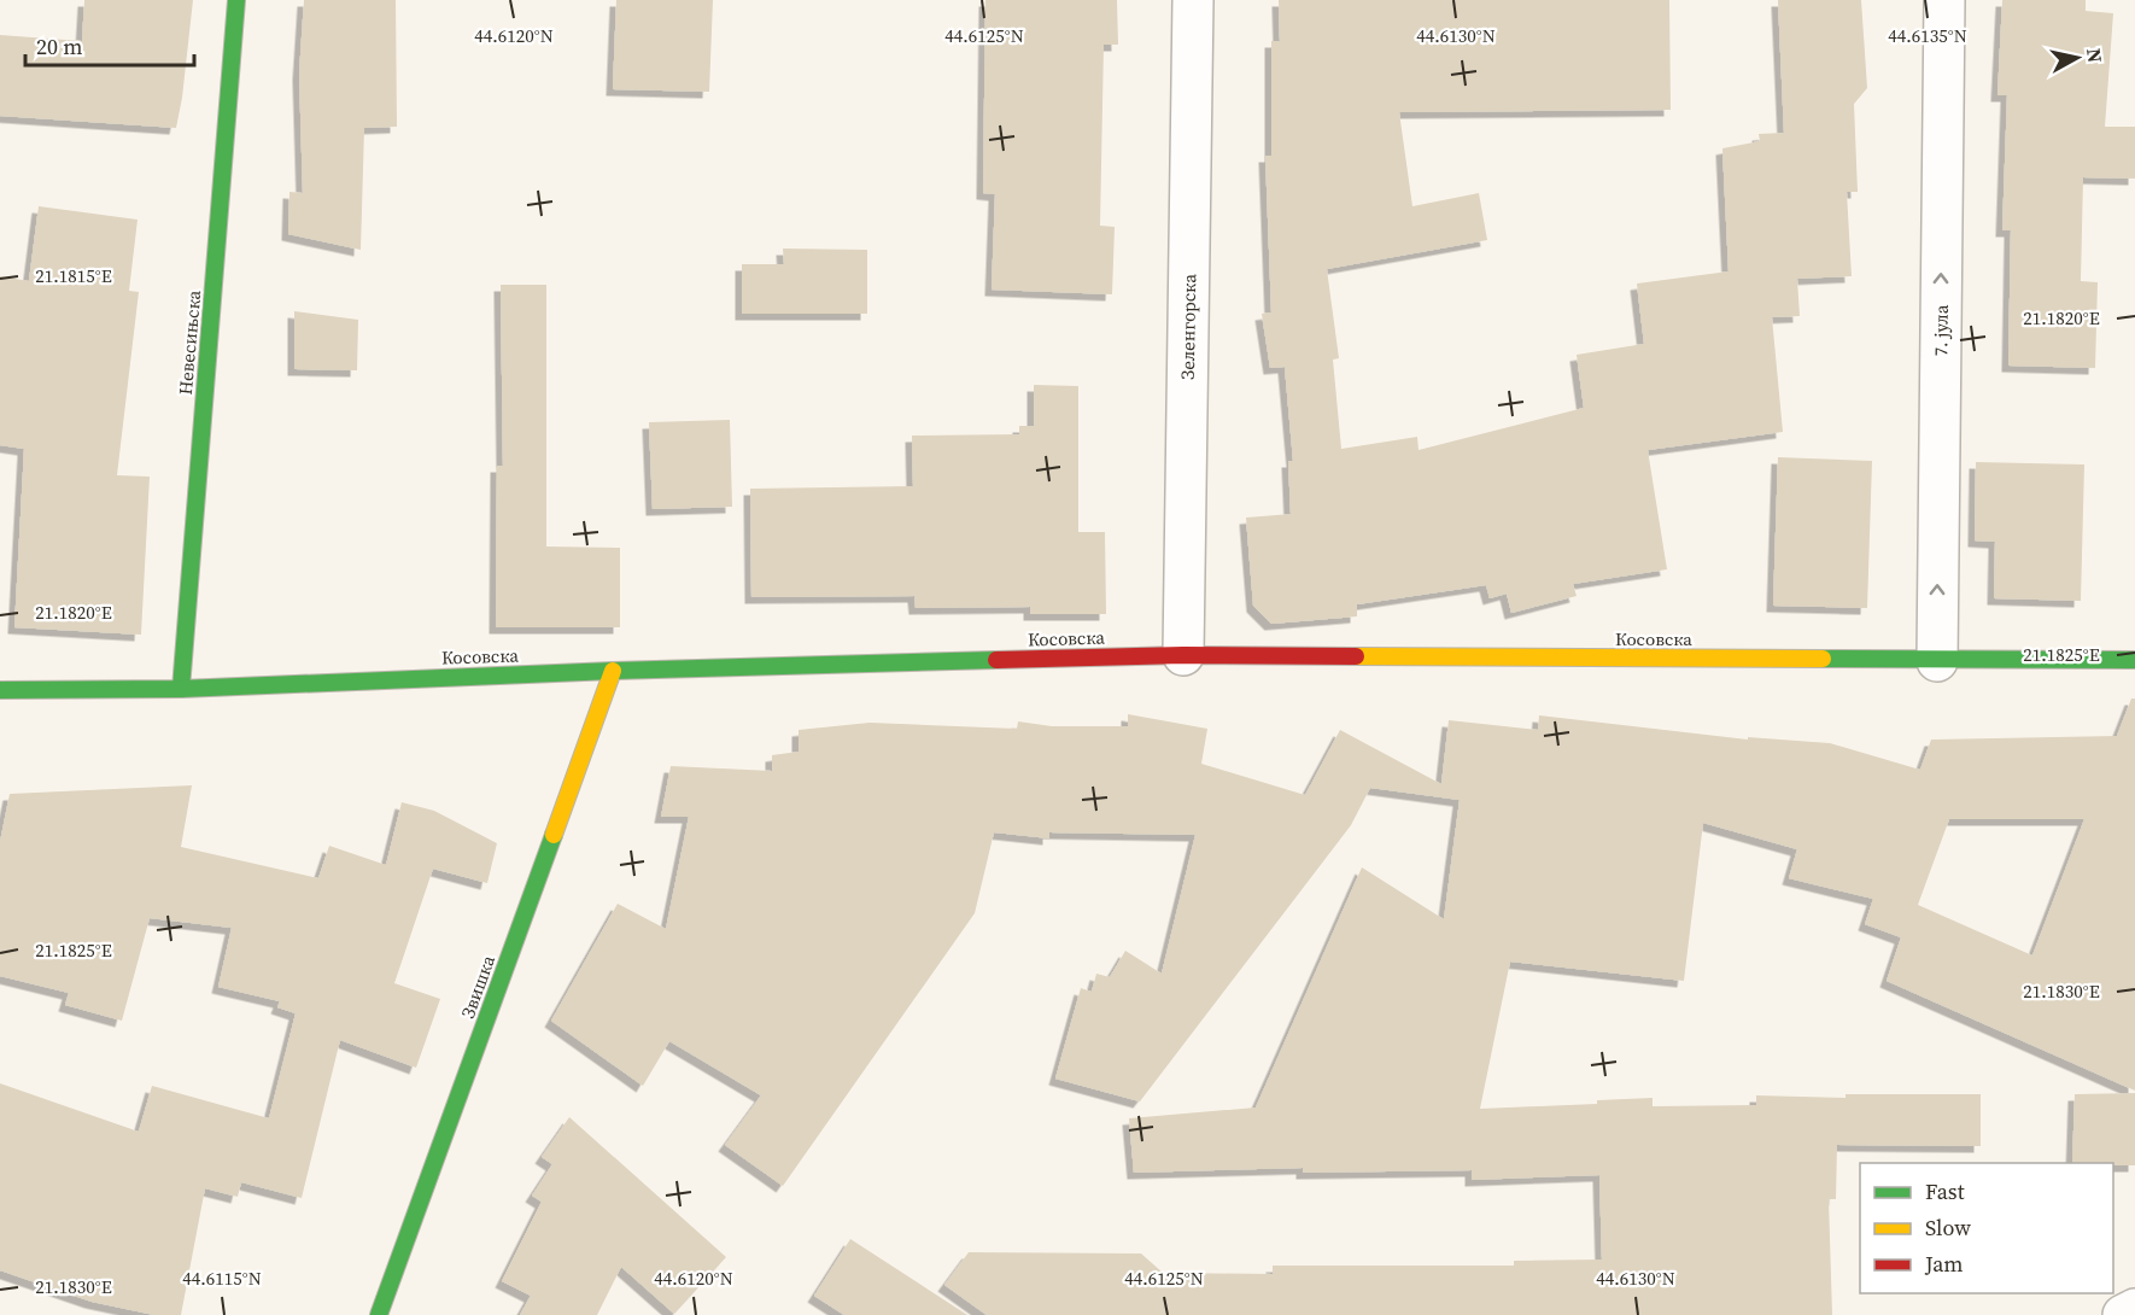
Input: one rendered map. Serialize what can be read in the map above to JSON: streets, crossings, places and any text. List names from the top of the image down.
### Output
{
  "streets": {
    "main road": ["Невесињска", "Косовска", "Звишка"],
    "street": ["Зеленгорска", "7. јула"]
  },
  "crossings": [
    ["Зеленгорска", "Косовска"],
    ["7. јула", "Косовска"],
    ["Невесињска", "Косовска"],
    ["Косовска", "Звишка"]
  ],
  "one_way": ["7. јула"],
  "legend": ["Fast", "Slow", "Jam"],
  "scale_bar": "20 m",
  "north": "right",
  "coordinates": [
    "44.6120°N",
    "44.6125°N",
    "44.6130°N",
    "44.6135°N",
    "21.1815°E",
    "21.1820°E",
    "21.1825°E",
    "21.1830°E",
    "44.6115°N"
  ]
}
